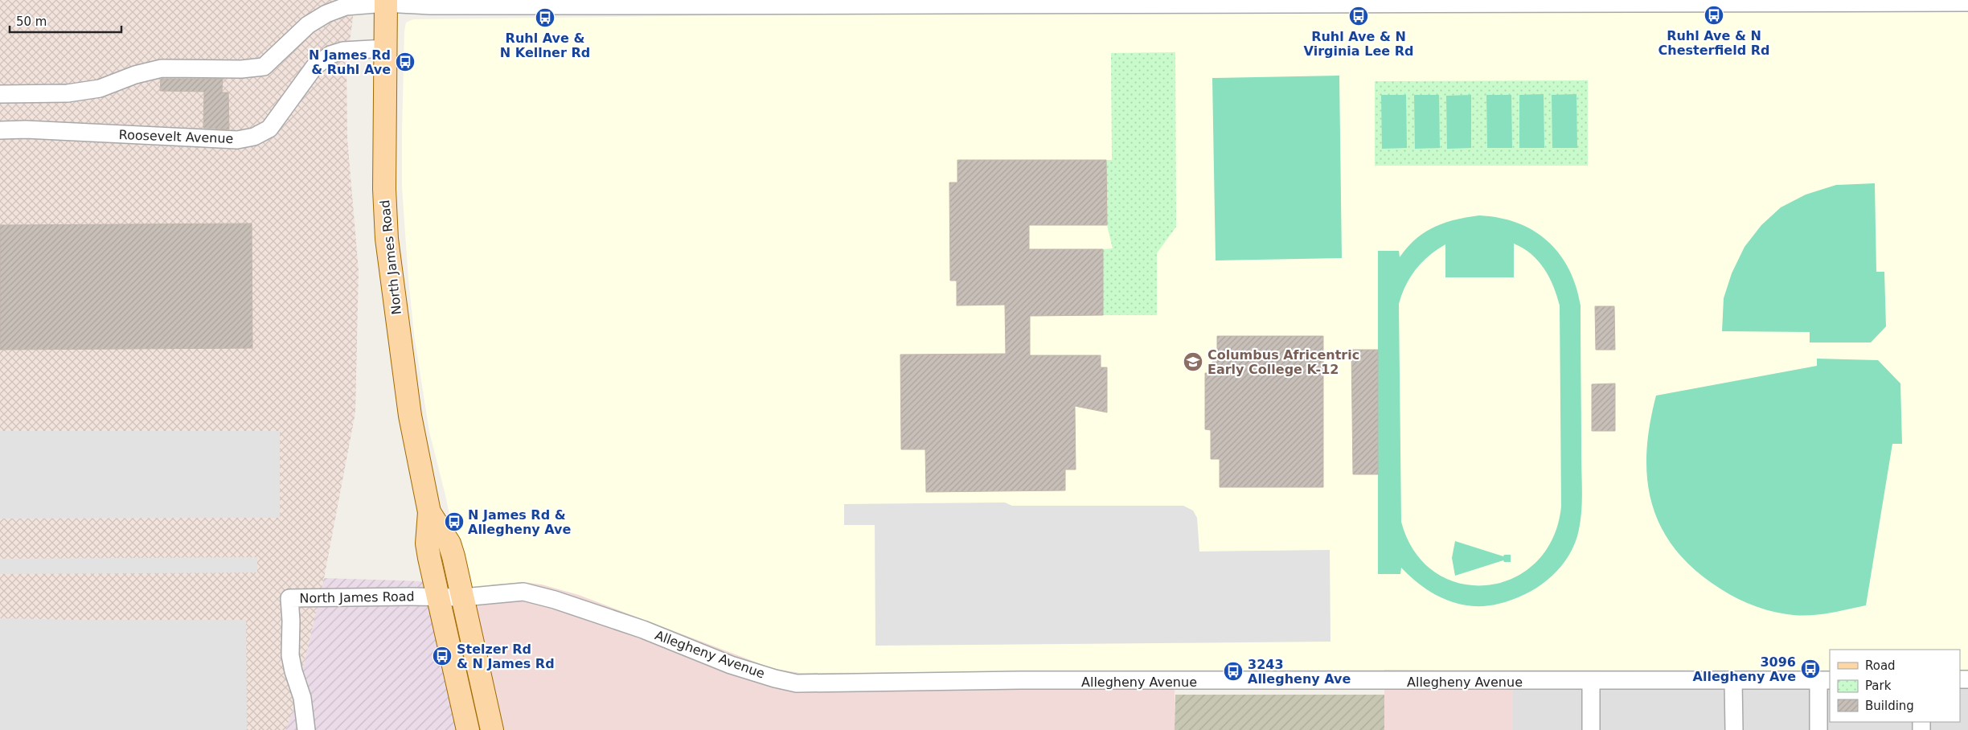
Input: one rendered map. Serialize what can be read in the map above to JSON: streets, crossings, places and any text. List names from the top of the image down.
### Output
{
  "streets": {
    "main road": ["North James Road"],
    "street": ["Roosevelt Avenue", "Allegheny Avenue"]
  },
  "crossings": [
    ["Roosevelt Avenue", "North James Road"],
    ["North James Road", "Allegheny Avenue"]
  ],
  "places": {
    "bus stop": [
      "Ruhl Ave & N Chesterfield Rd",
      "Ruhl Ave & N Virginia Lee Rd",
      "Ruhl Ave & N Kellner Rd",
      "N James Rd & Ruhl Ave",
      "N James Rd & Allegheny Ave",
      "Stelzer Rd & N James Rd",
      "3096 Allegheny Ave",
      "3243 Allegheny Ave"
    ],
    "school or university": ["Columbus Africentric Early College K-12"]
  },
  "legend": ["Road", "Park", "Building"],
  "scale_bar": "50 m"
}
